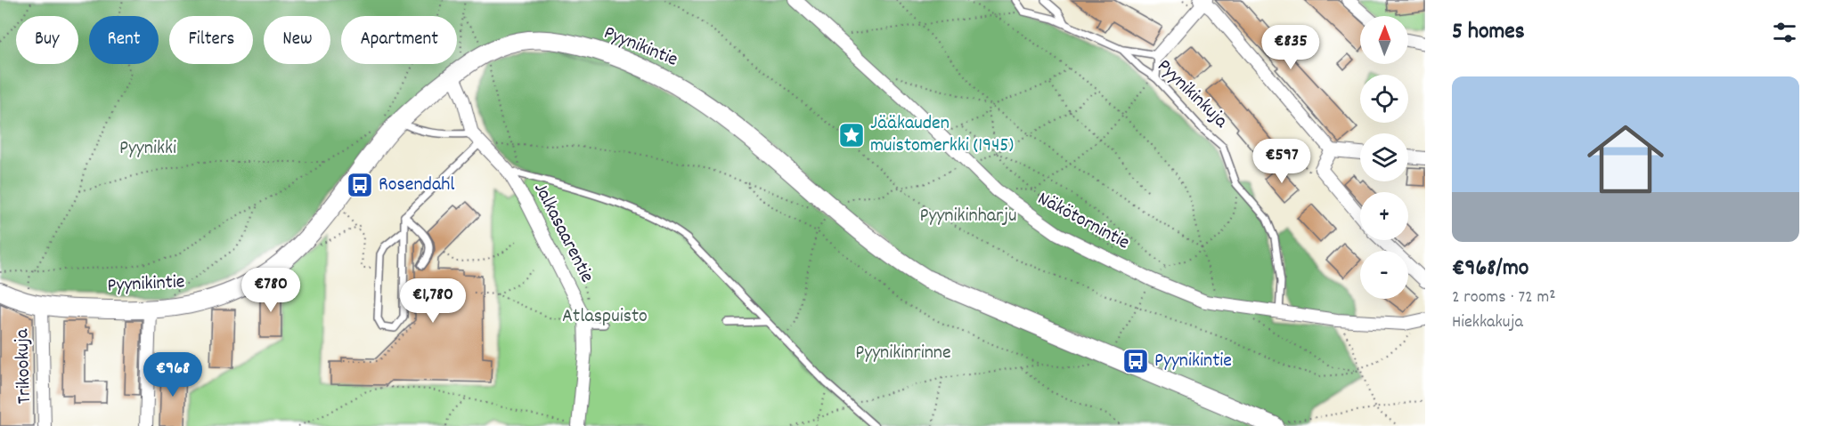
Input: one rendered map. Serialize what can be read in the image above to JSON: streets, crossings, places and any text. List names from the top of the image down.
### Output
{
  "streets": {
    "street": [
      "Pyynikintie",
      "Näkötornintie",
      "Jalkasaarentie",
      "Trikookuja"
    ],
    "lane": ["Pyynikinkuja"]
  },
  "crossings": [
    ["Pyynikintie", "Jalkasaarentie"],
    ["Pyynikintie", "Trikookuja"],
    ["Pyynikinkuja", "Näkötornintie"]
  ],
  "parks": [
    "Pyynikki",
    "Pyynikinharju",
    "Atlaspuisto",
    "Pyynikinrinne"
  ],
  "places": {
    "place": ["Jääkauden muistomerkki (1945)"],
    "bus stop": ["Rosendahl", "Pyynikintie"]
  },
  "north": "top",
  "page": {
    "heading": "5 homes",
    "map_buttons": ["+", "−"],
    "chip": [
      "Buy",
      "Rent",
      "Filters",
      "New",
      "Apartment"
    ],
    "price": [
      "€835",
      "€597",
      "€780",
      "€1,780",
      "€968"
    ],
    "list": [
      {
        "name": "€968/mo",
        "note": "2 rooms · 72 m² · Hiekkakuja"
      }
    ]
  }
}
